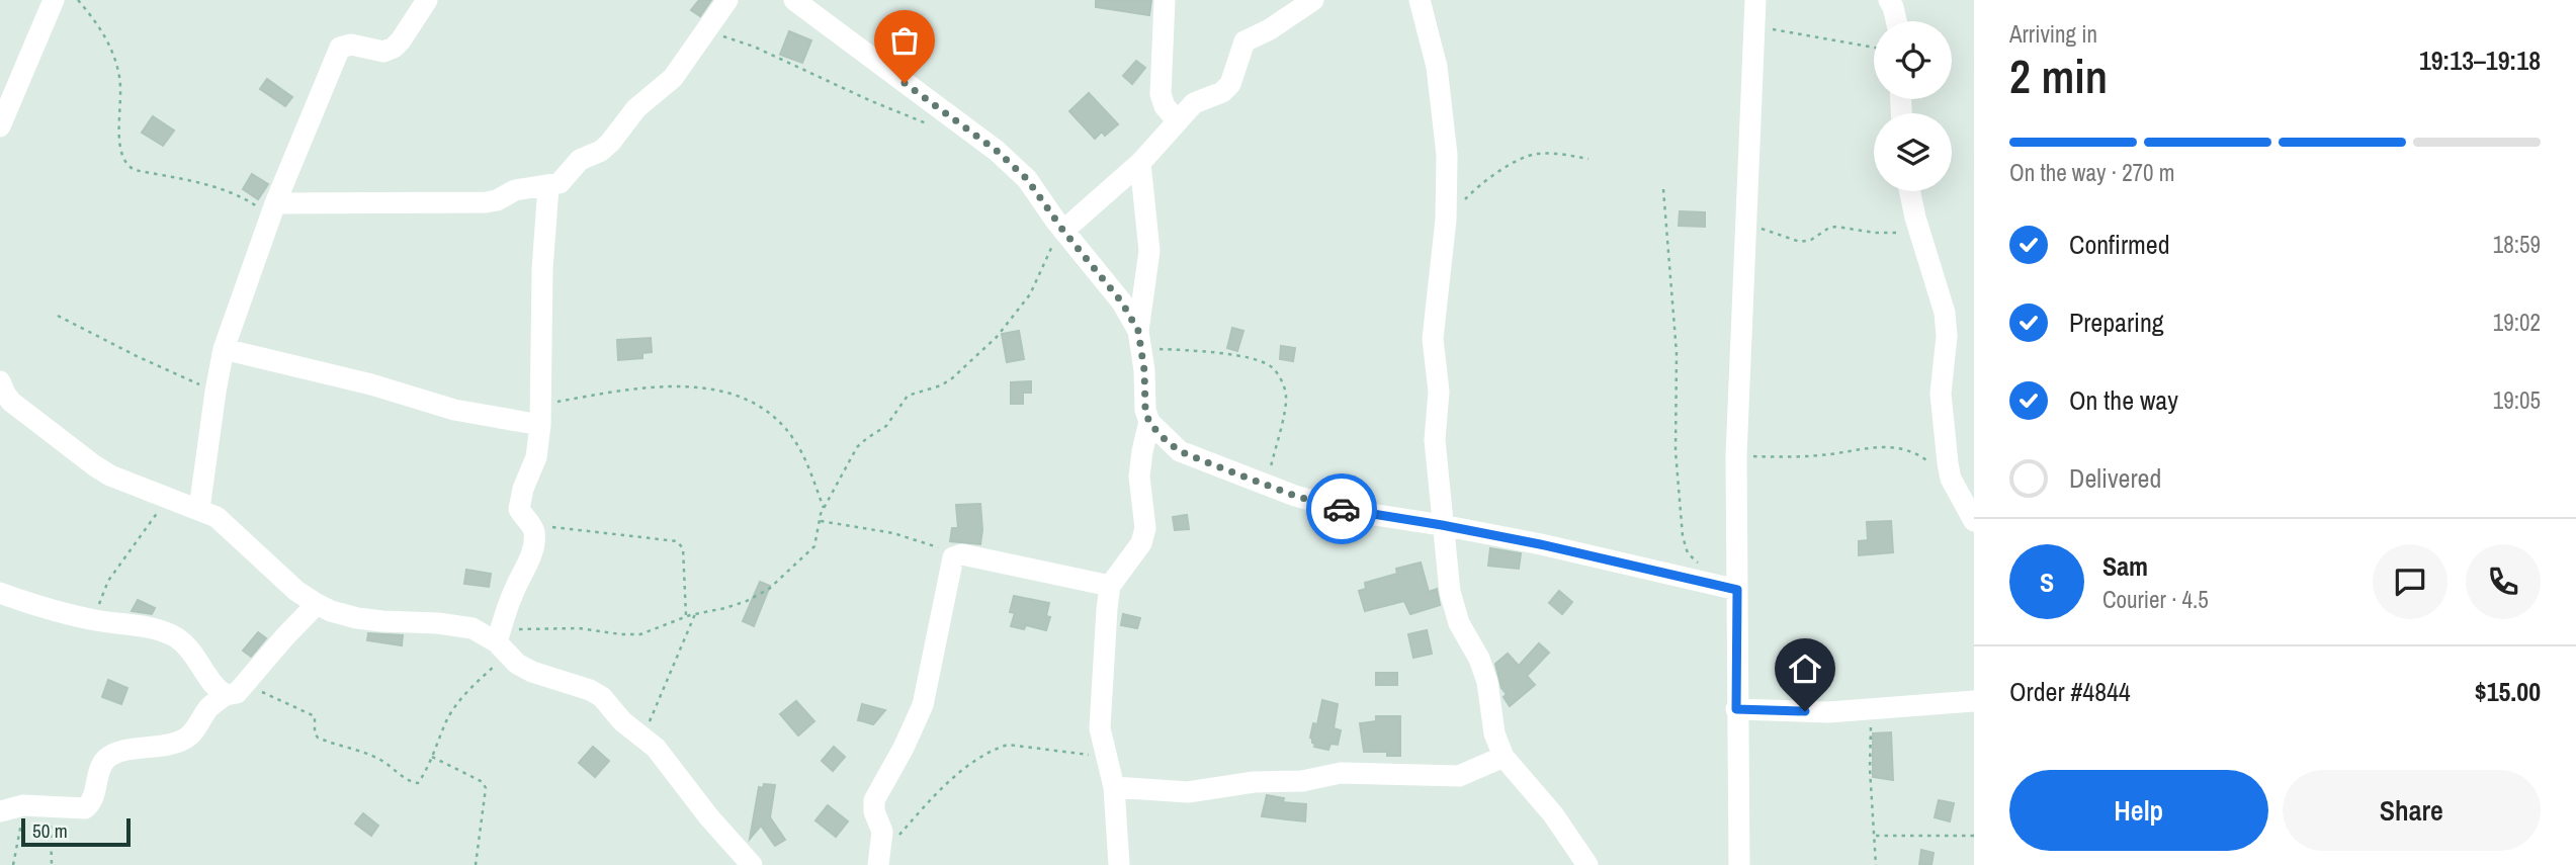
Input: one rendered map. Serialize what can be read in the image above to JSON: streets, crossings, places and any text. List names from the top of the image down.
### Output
{
  "scale_bar": "50 m",
  "page": {
    "heading": ["2 min", "Arriving in", "19:13–19:18"],
    "panel": [
      "Sam",
      "Courier · 4.5",
      "Order #4844",
      "$15.00"
    ],
    "bar": "On the way · 270 m",
    "list": [
      ["Confirmed", "18:59"],
      ["Preparing", "19:02"],
      ["On the way", "19:05"],
      "Delivered"
    ],
    "round": "S",
    "buttons": ["Help", "Share"],
    "scale": "50 m"
  }
}
